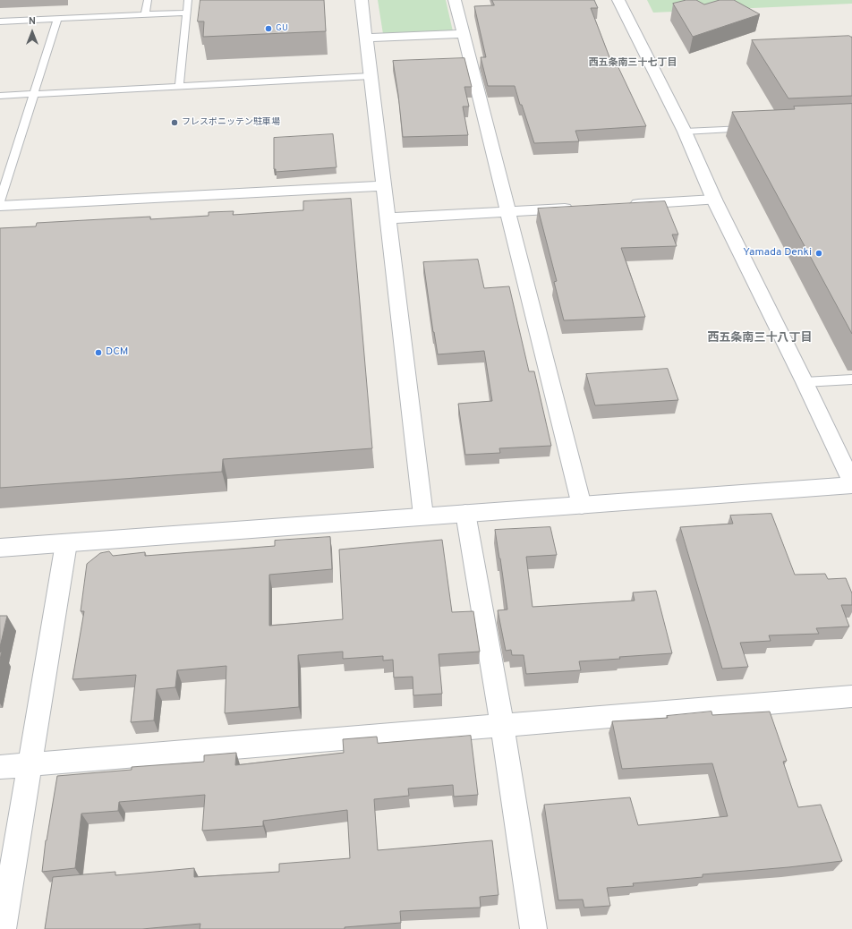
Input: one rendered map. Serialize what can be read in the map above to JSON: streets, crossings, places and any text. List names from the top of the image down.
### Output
{
  "districts": ["西五条南三十七丁目", "西五条南三十八丁目"],
  "places": [
    "GU",
    "フレスポニッテン駐車場",
    "Yamada Denki",
    "DCM"
  ],
  "north": "top"
}
